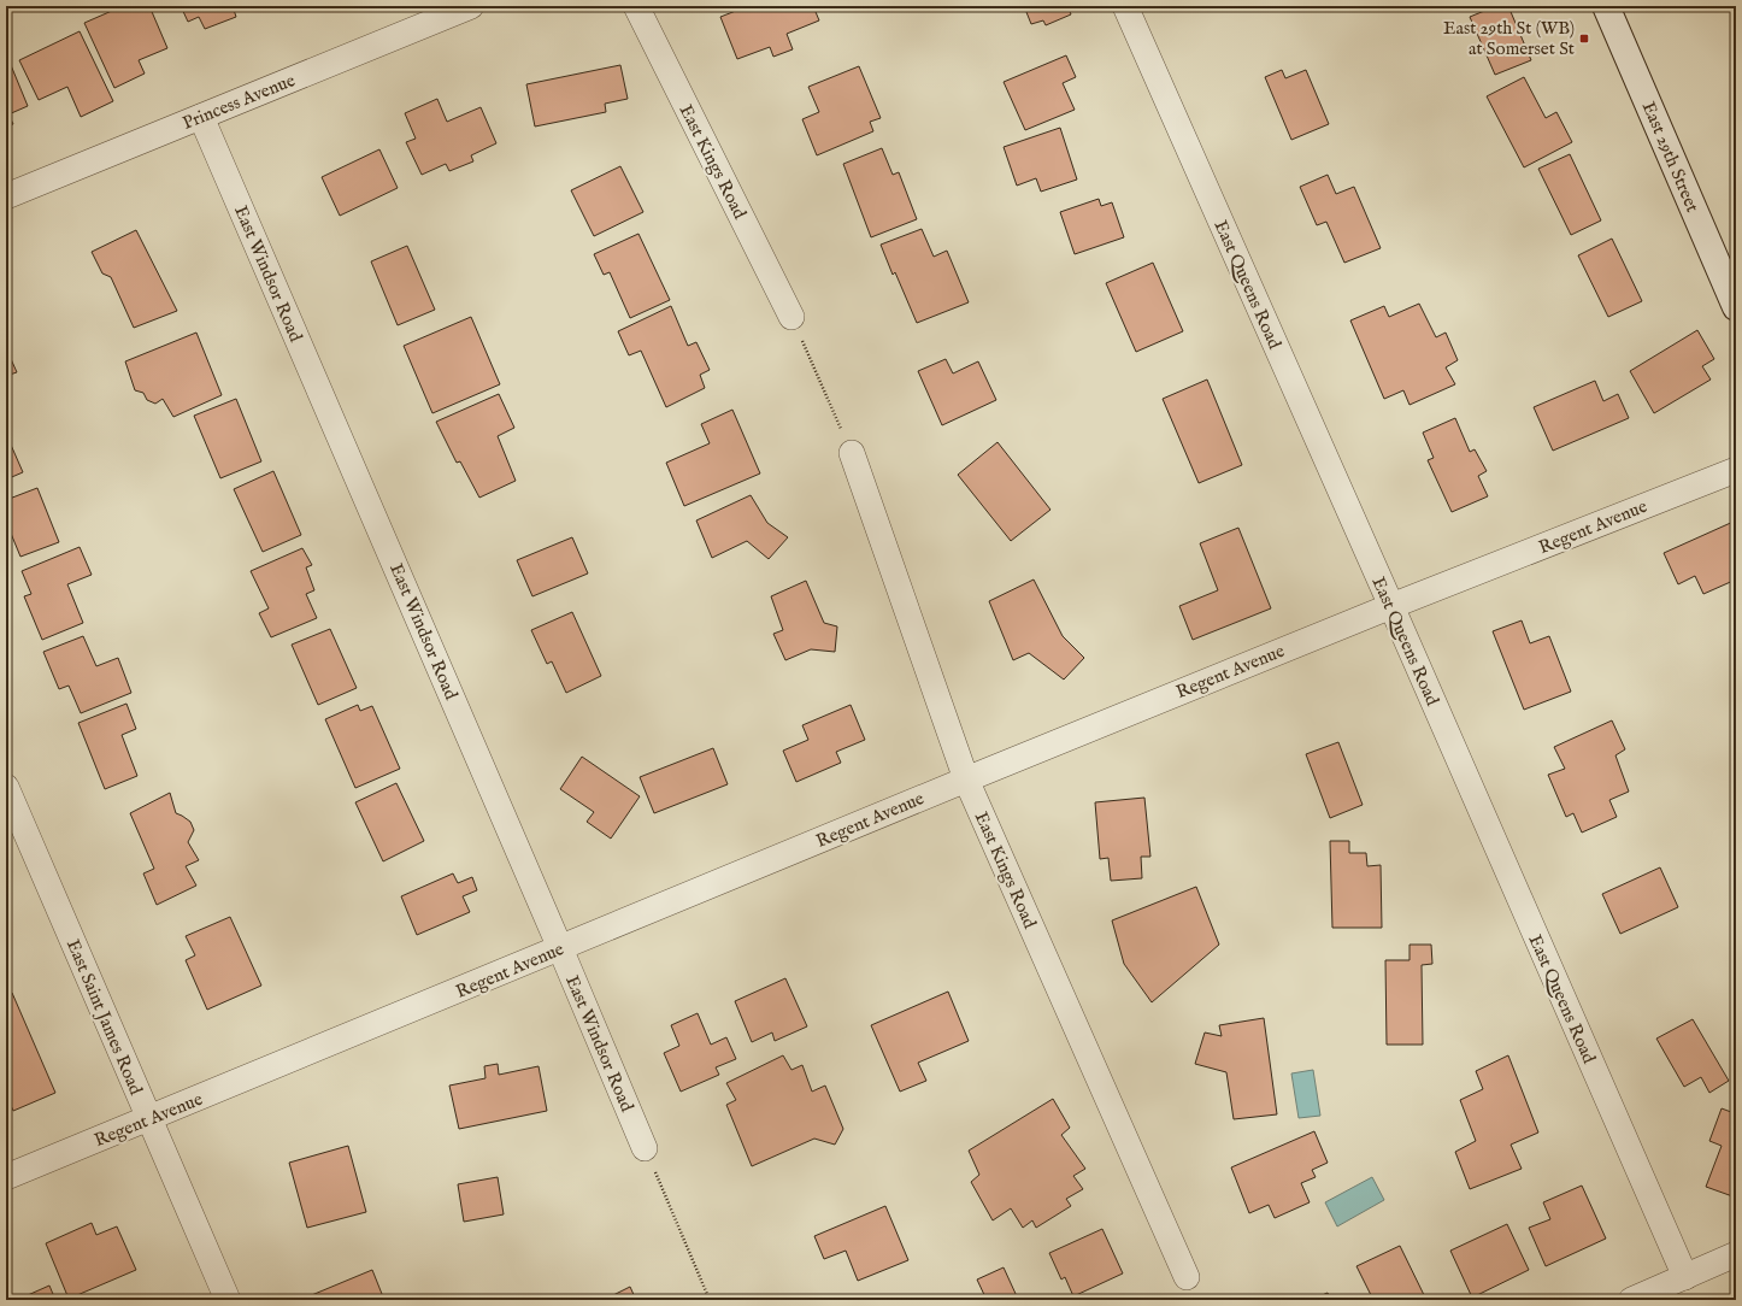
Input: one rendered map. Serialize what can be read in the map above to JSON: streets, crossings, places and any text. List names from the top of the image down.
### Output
{
  "streets": {
    "main road": ["East 29th Street"],
    "street": [
      "Princess Avenue",
      "East Kings Road",
      "East Windsor Road",
      "East Queens Road",
      "Regent Avenue",
      "East Saint James Road"
    ]
  },
  "crossings": [
    ["Princess Avenue", "East Windsor Road"],
    ["East Kings Road", "Regent Avenue"],
    ["East Windsor Road", "Regent Avenue"],
    ["East Queens Road", "Regent Avenue"],
    ["Regent Avenue", "East Saint James Road"]
  ],
  "places": {
    "transit": ["East 29th St (WB) at Somerset St"]
  }
}
